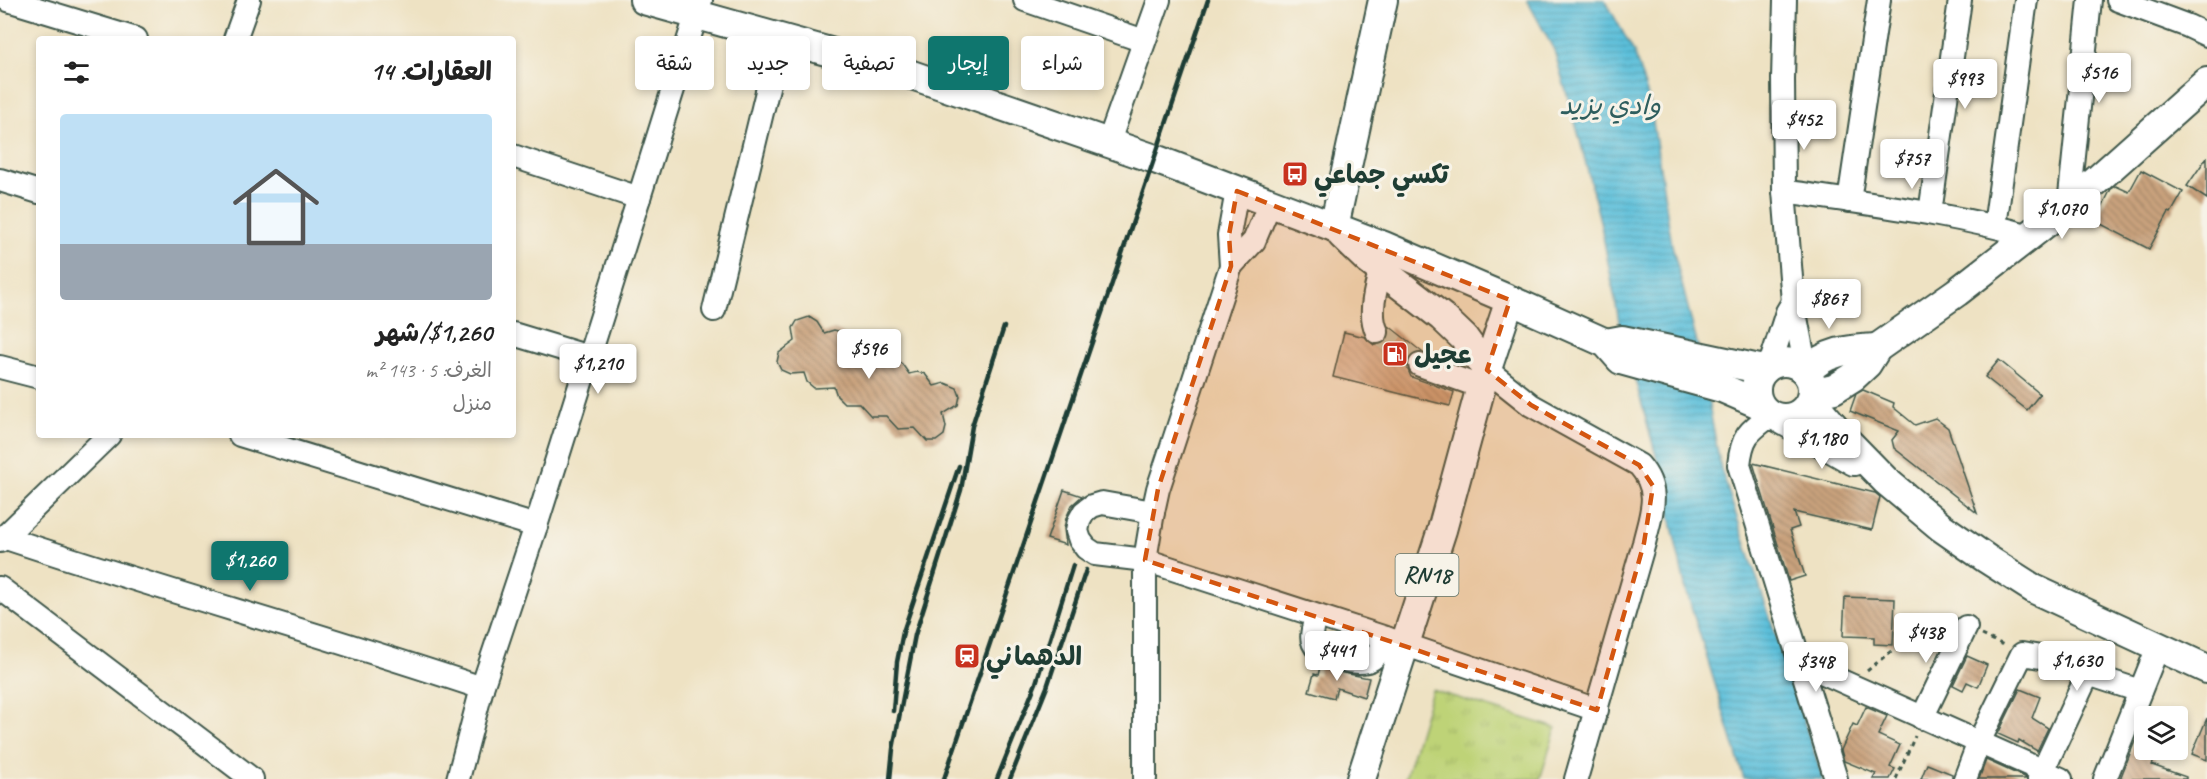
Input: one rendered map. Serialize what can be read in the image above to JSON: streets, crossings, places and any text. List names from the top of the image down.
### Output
{
  "streets": {
    "main road": ["RN18"]
  },
  "water": ["وادي يزيد"],
  "places": {
    "bus stop": ["تكسي جماعي"],
    "fuel station": ["عجيل"],
    "station": ["الدهماني"]
  },
  "page": {
    "chip": [
      "شراء",
      "إيجار",
      "تصفية",
      "جديد",
      "شقة"
    ],
    "heading": "العقارات: 14",
    "price": [
      "$516",
      "$993",
      "$452",
      "$757",
      "$1,070",
      "$867",
      "$596",
      "$1,210",
      "$1,180",
      "$1,260",
      "$438",
      "$441",
      "$1,630",
      "$348"
    ],
    "list": [
      {
        "name": "$1,260/شهر",
        "note": "الغرف: 5 · 143 m² · منزل"
      }
    ]
  }
}
